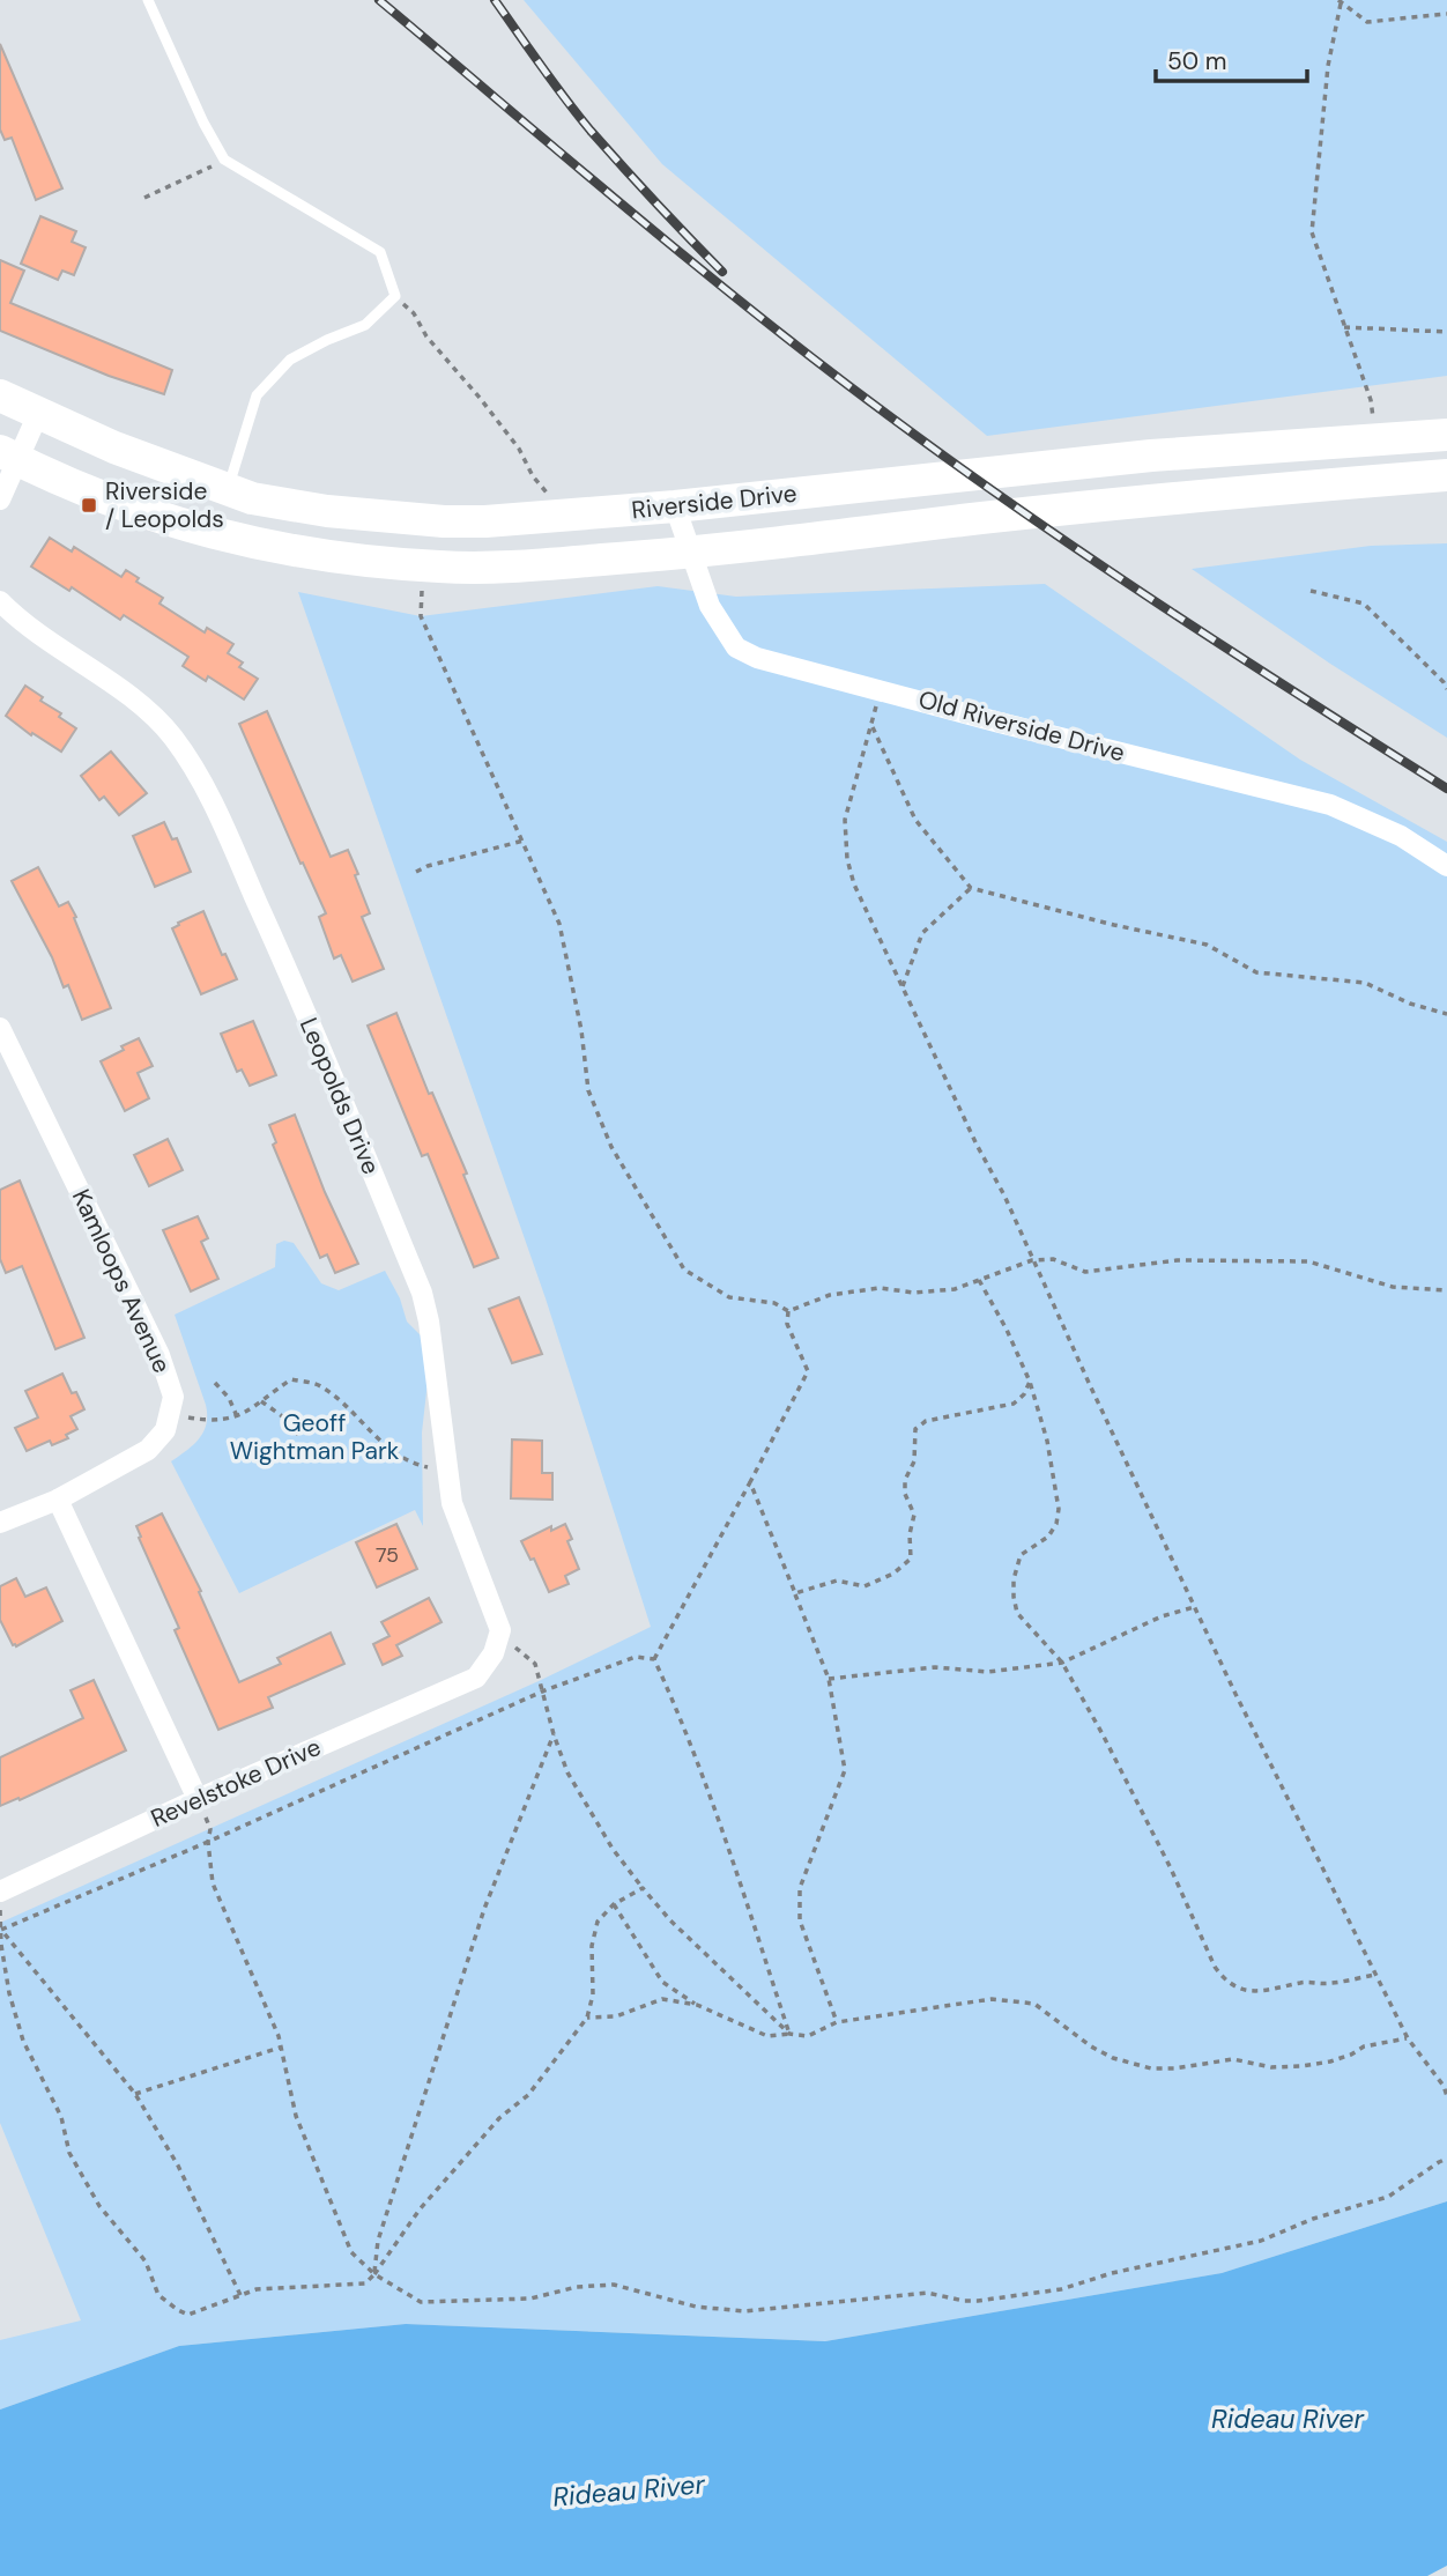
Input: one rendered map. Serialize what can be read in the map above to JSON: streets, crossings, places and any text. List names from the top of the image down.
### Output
{
  "streets": {
    "main road": ["Riverside Drive"],
    "street": [
      "Old Riverside Drive",
      "Leopolds Drive",
      "Kamloops Avenue",
      "Revelstoke Drive"
    ]
  },
  "crossings": [
    ["Riverside Drive", "Old Riverside Drive"],
    ["Leopolds Drive", "Revelstoke Drive"]
  ],
  "water": ["Rideau River"],
  "parks": ["Geoff Wightman Park"],
  "places": {
    "transit": ["Riverside / Leopolds"]
  },
  "house_numbers": ["75"],
  "scale_bar": "50 m"
}
